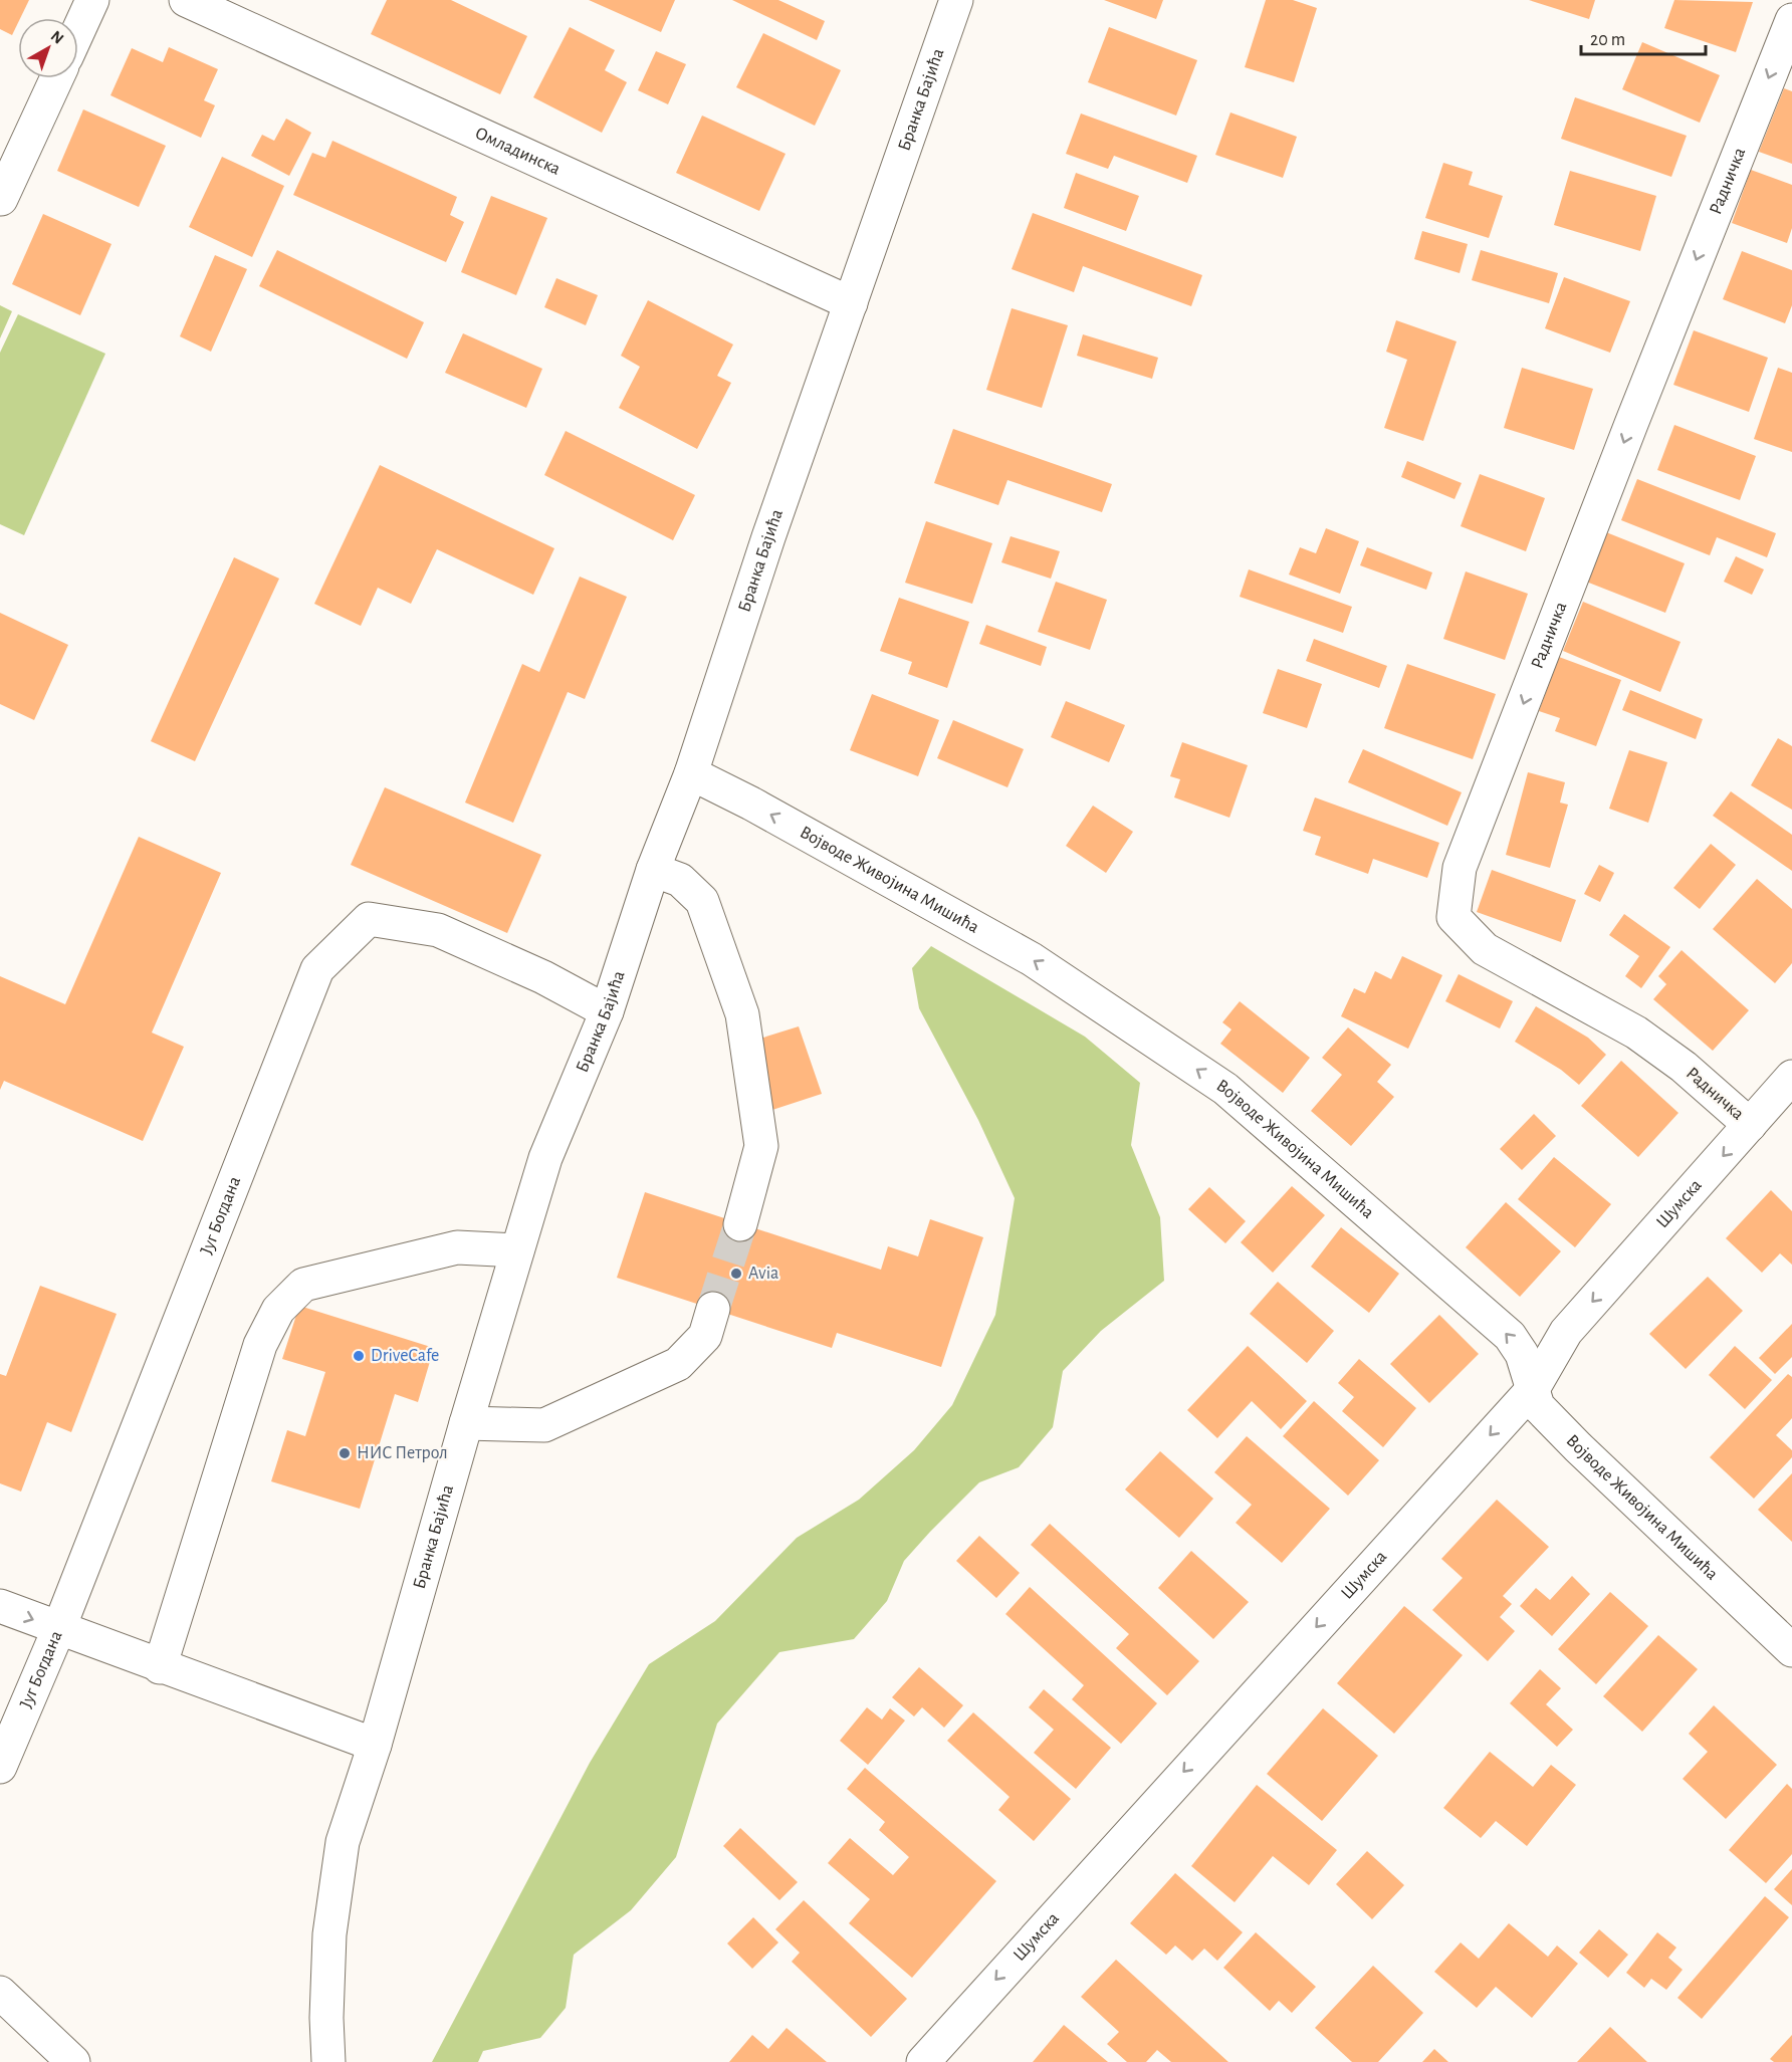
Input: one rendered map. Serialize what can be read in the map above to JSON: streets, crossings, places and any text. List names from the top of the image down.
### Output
{
  "streets": {
    "street": [
      "Бранка Бајића",
      "Омладинска",
      "Радничка",
      "Војводе Живојина Мишића",
      "Шумска",
      "Југ Богдана"
    ]
  },
  "crossings": [
    ["Бранка Бајића", "Омладинска"],
    ["Бранка Бајића", "Војводе Живојина Мишића"],
    ["Бранка Бајића", "Југ Богдана"],
    ["Радничка", "Шумска"],
    ["Војводе Живојина Мишића", "Шумска"]
  ],
  "one_way": ["Радничка", "Војводе Живојина Мишића", "Шумска"],
  "places": ["Avia", "DriveCafe", "НИС Петрол"],
  "scale_bar": "20 m",
  "north": "top right"
}
